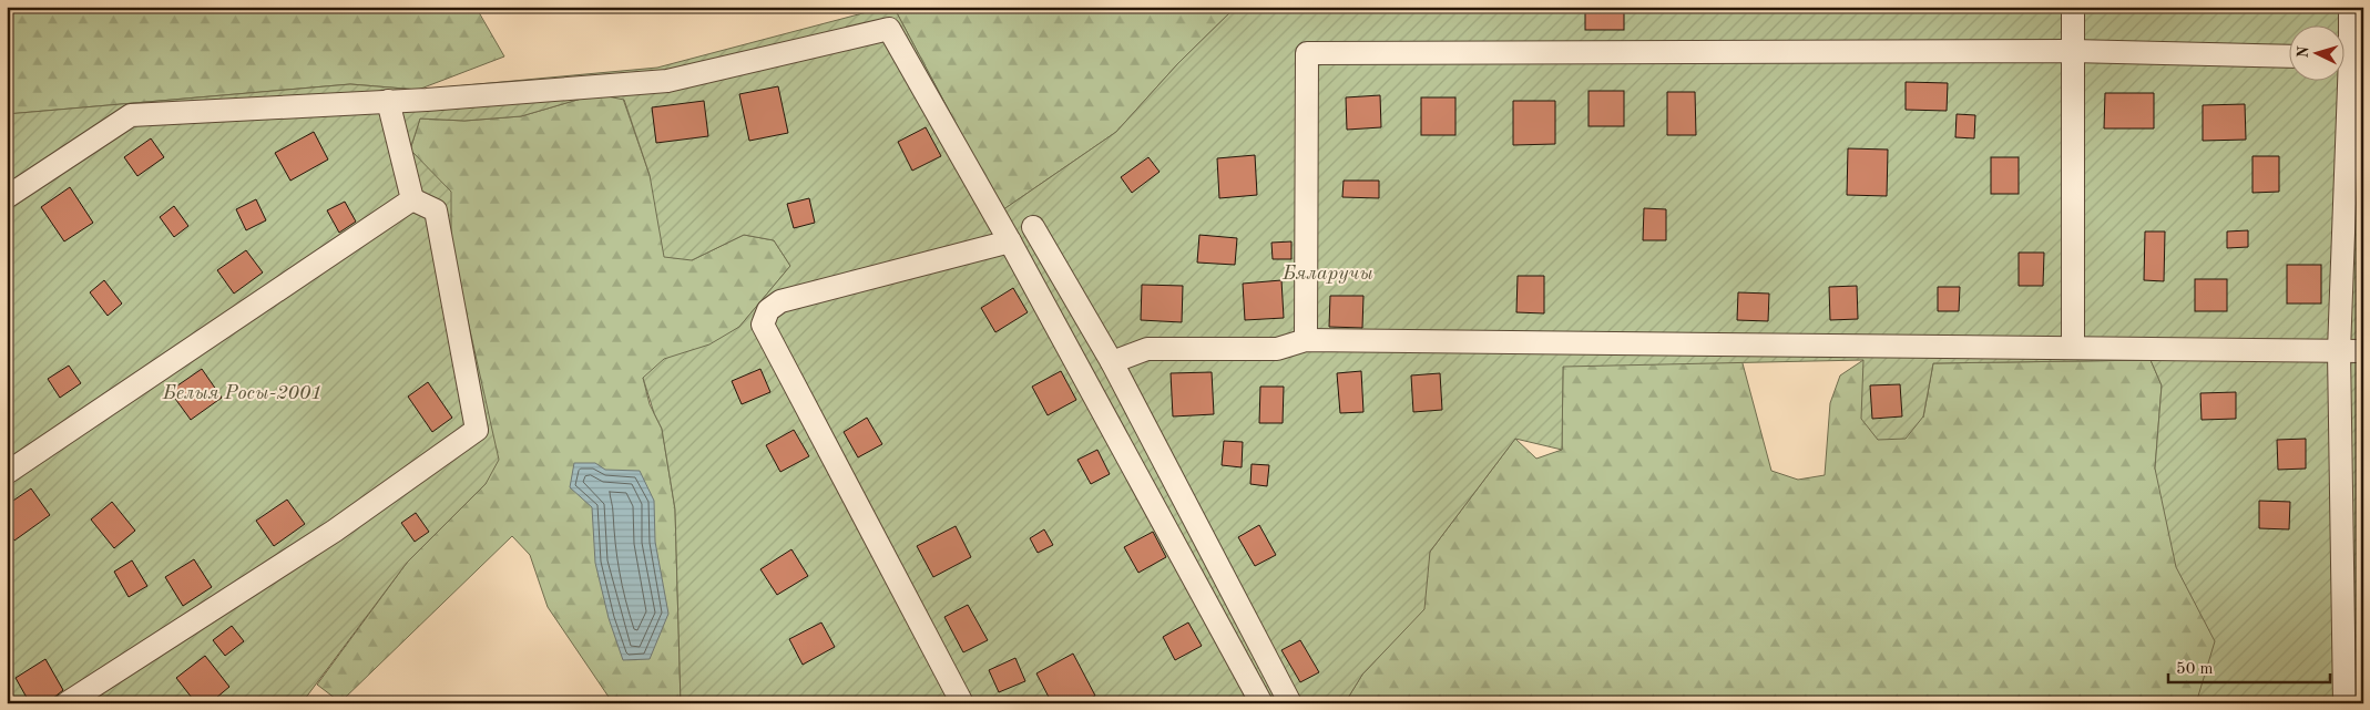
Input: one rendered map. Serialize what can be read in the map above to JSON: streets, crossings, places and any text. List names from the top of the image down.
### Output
{
  "parks": ["Бяларучы", "Белыя Росы-2001"],
  "scale_bar": "50 m",
  "north": "left"
}
